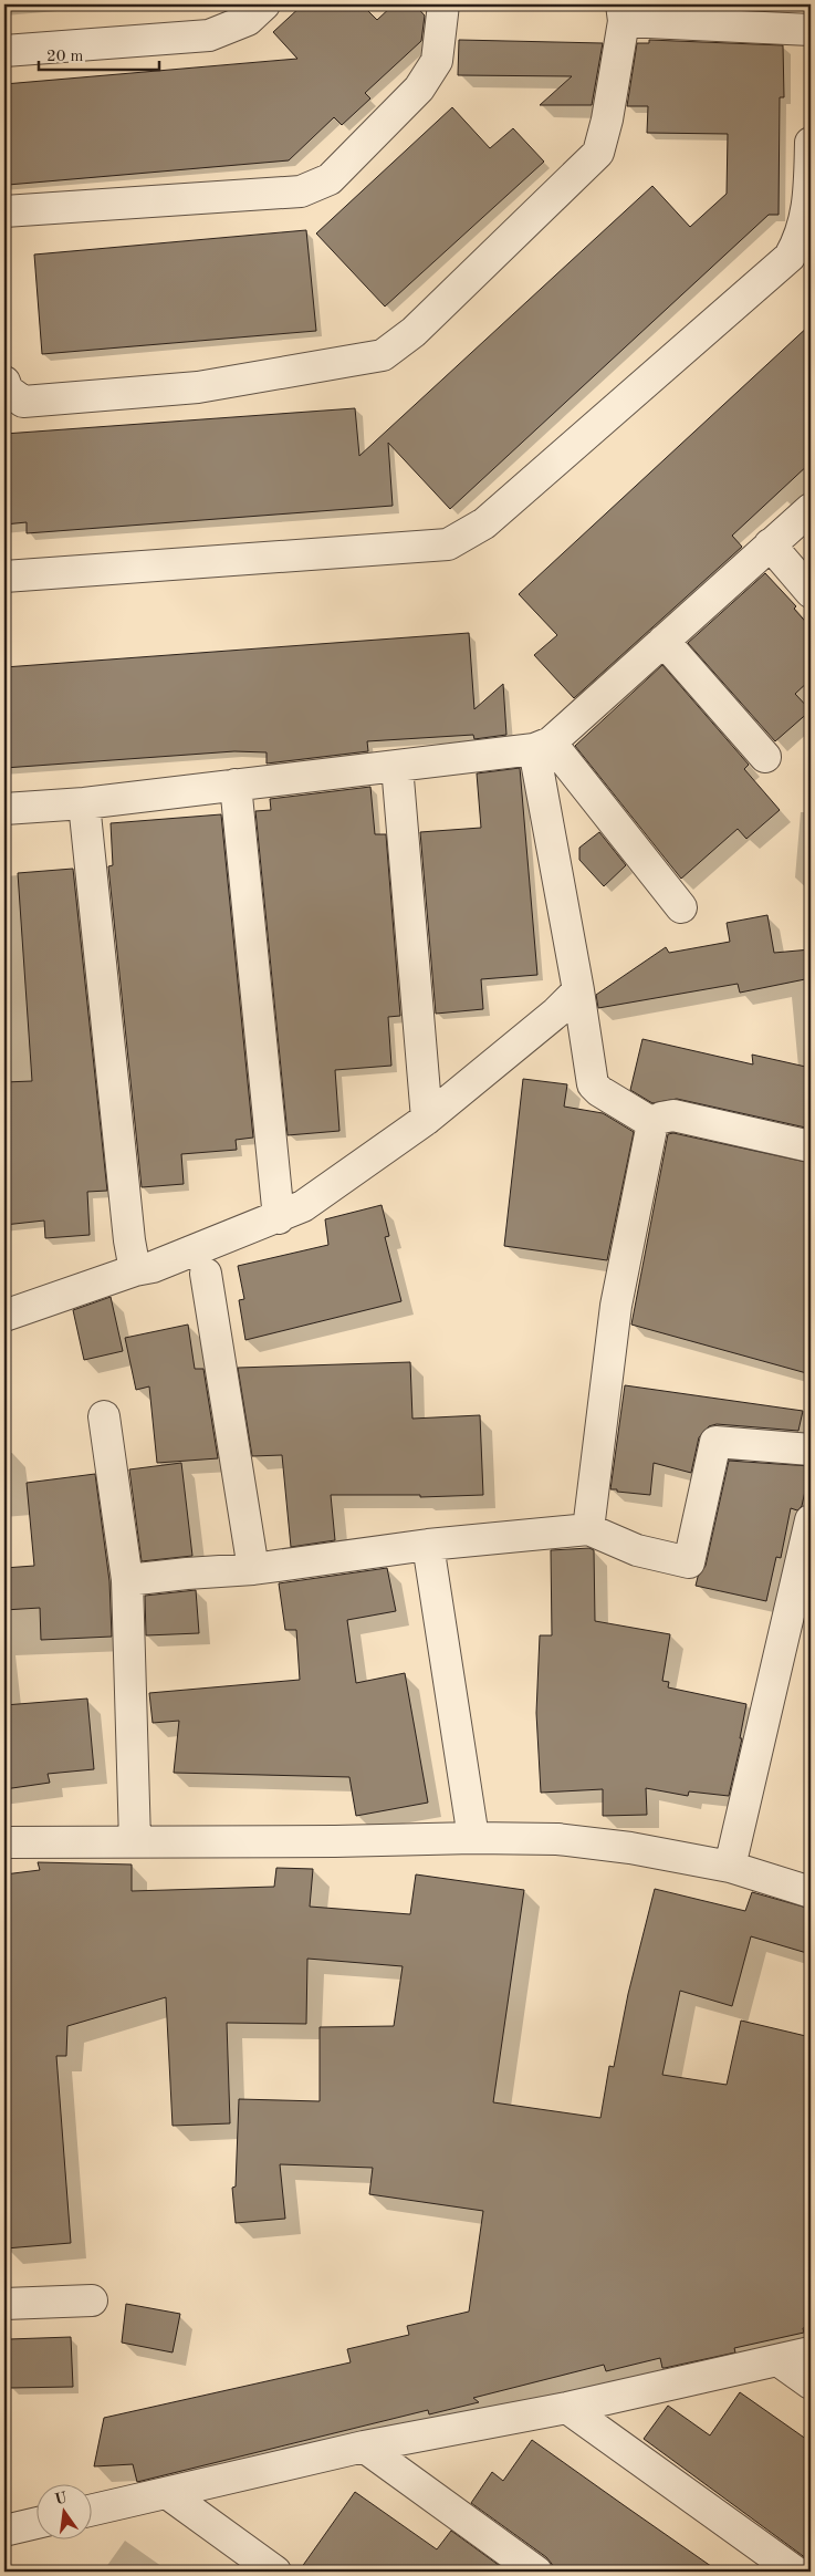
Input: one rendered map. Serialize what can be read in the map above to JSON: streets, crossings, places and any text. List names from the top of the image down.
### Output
{
  "scale_bar": "20 m",
  "north": "top"
}
